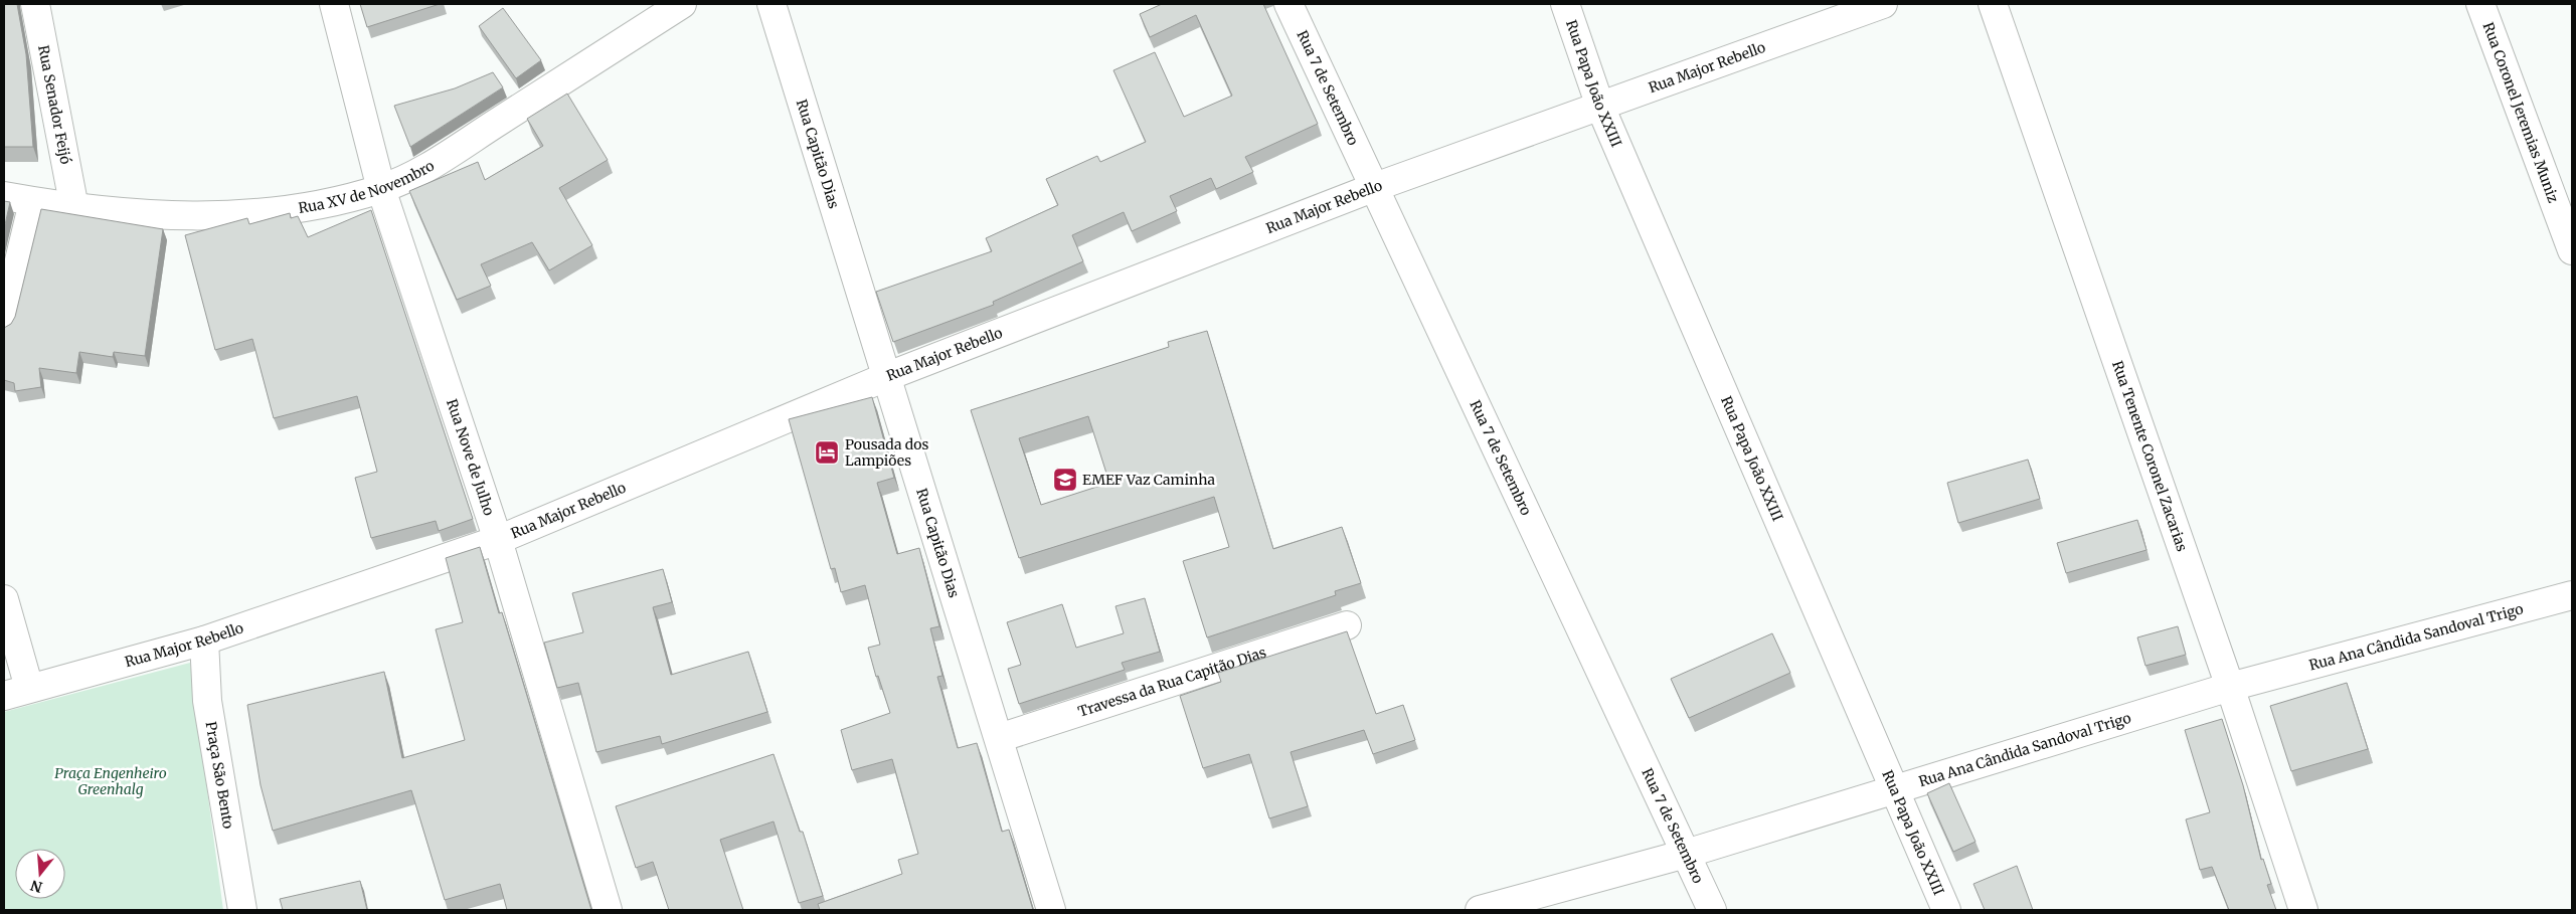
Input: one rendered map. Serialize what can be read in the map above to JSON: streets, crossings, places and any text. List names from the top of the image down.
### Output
{
  "streets": {
    "street": [
      "Rua Major Rebello",
      "Rua Papa João XXIII",
      "Rua 7 de Setembro",
      "Rua Senador Feijó",
      "Rua Coronel Jeremias Muniz",
      "Rua Capitão Dias",
      "Rua XV de Novembro",
      "Rua Tenente Coronel Zacarias",
      "Rua Nove de Julho",
      "Rua Ana Cândida Sandoval Trigo",
      "Travessa da Rua Capitão Dias",
      "Praça São Bento"
    ]
  },
  "crossings": [
    ["Rua Major Rebello", "Rua Papa João XXIII"],
    ["Rua Major Rebello", "Rua 7 de Setembro"],
    ["Rua Major Rebello", "Rua Capitão Dias"],
    ["Rua Major Rebello", "Rua Nove de Julho"],
    ["Rua Major Rebello", "Praça São Bento"],
    ["Rua Papa João XXIII", "Rua Ana Cândida Sandoval Trigo"],
    ["Rua 7 de Setembro", "Rua Ana Cândida Sandoval Trigo"],
    ["Rua Senador Feijó", "Rua XV de Novembro"],
    ["Rua Capitão Dias", "Travessa da Rua Capitão Dias"],
    ["Rua XV de Novembro", "Rua Nove de Julho"],
    ["Rua Tenente Coronel Zacarias", "Rua Ana Cândida Sandoval Trigo"]
  ],
  "parks": ["Praça Engenheiro Greenhalg"],
  "places": {
    "hotel": ["Pousada dos Lampiões"],
    "school or university": ["EMEF Vaz Caminha"]
  },
  "north": "bottom"
}
